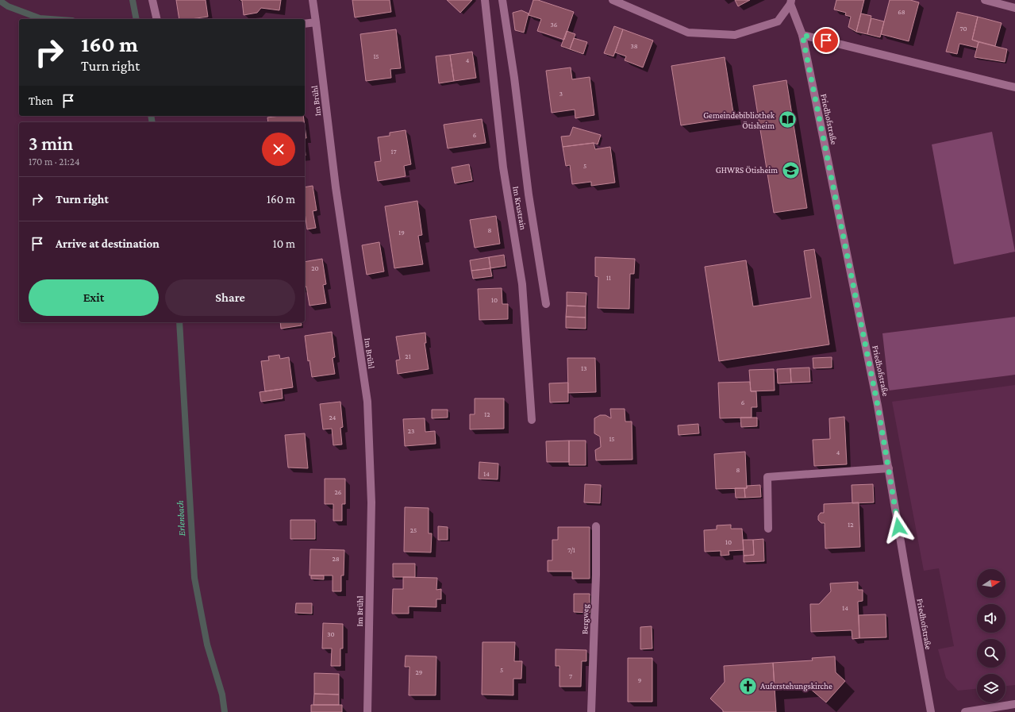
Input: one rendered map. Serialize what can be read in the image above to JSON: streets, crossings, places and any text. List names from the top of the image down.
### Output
{
  "streets": {
    "street": [
      "Im Brühl",
      "Friedhofstraße",
      "Im Krustrain",
      "Bergweg"
    ]
  },
  "water": ["Erlenbach"],
  "places": {
    "library": ["Gemeindebibliothek Ötisheim"],
    "school or university": ["GHWRS Ötisheim"],
    "church": ["Auferstehungskirche"]
  },
  "house_numbers": [
    "68",
    "36",
    "70",
    "38",
    "15",
    "4",
    "3",
    "6",
    "17",
    "5",
    "8",
    "19",
    "20",
    "11",
    "10",
    "21",
    "13",
    "6",
    "12",
    "24",
    "23",
    "15",
    "4",
    "8",
    "14",
    "26",
    "12",
    "25",
    "10",
    "7/1",
    "28",
    "14",
    "30",
    "5",
    "29",
    "7",
    "9"
  ],
  "north": "right",
  "page": {
    "turn": ["160 m", "Turn right"],
    "then": "Then",
    "heading": ["3 min", "170 m · 21:24"],
    "list": [
      {
        "name": "Turn right",
        "value": "160 m"
      },
      {
        "name": "Arrive at destination",
        "value": "10 m"
      }
    ],
    "buttons": ["Exit", "Share"]
  }
}
